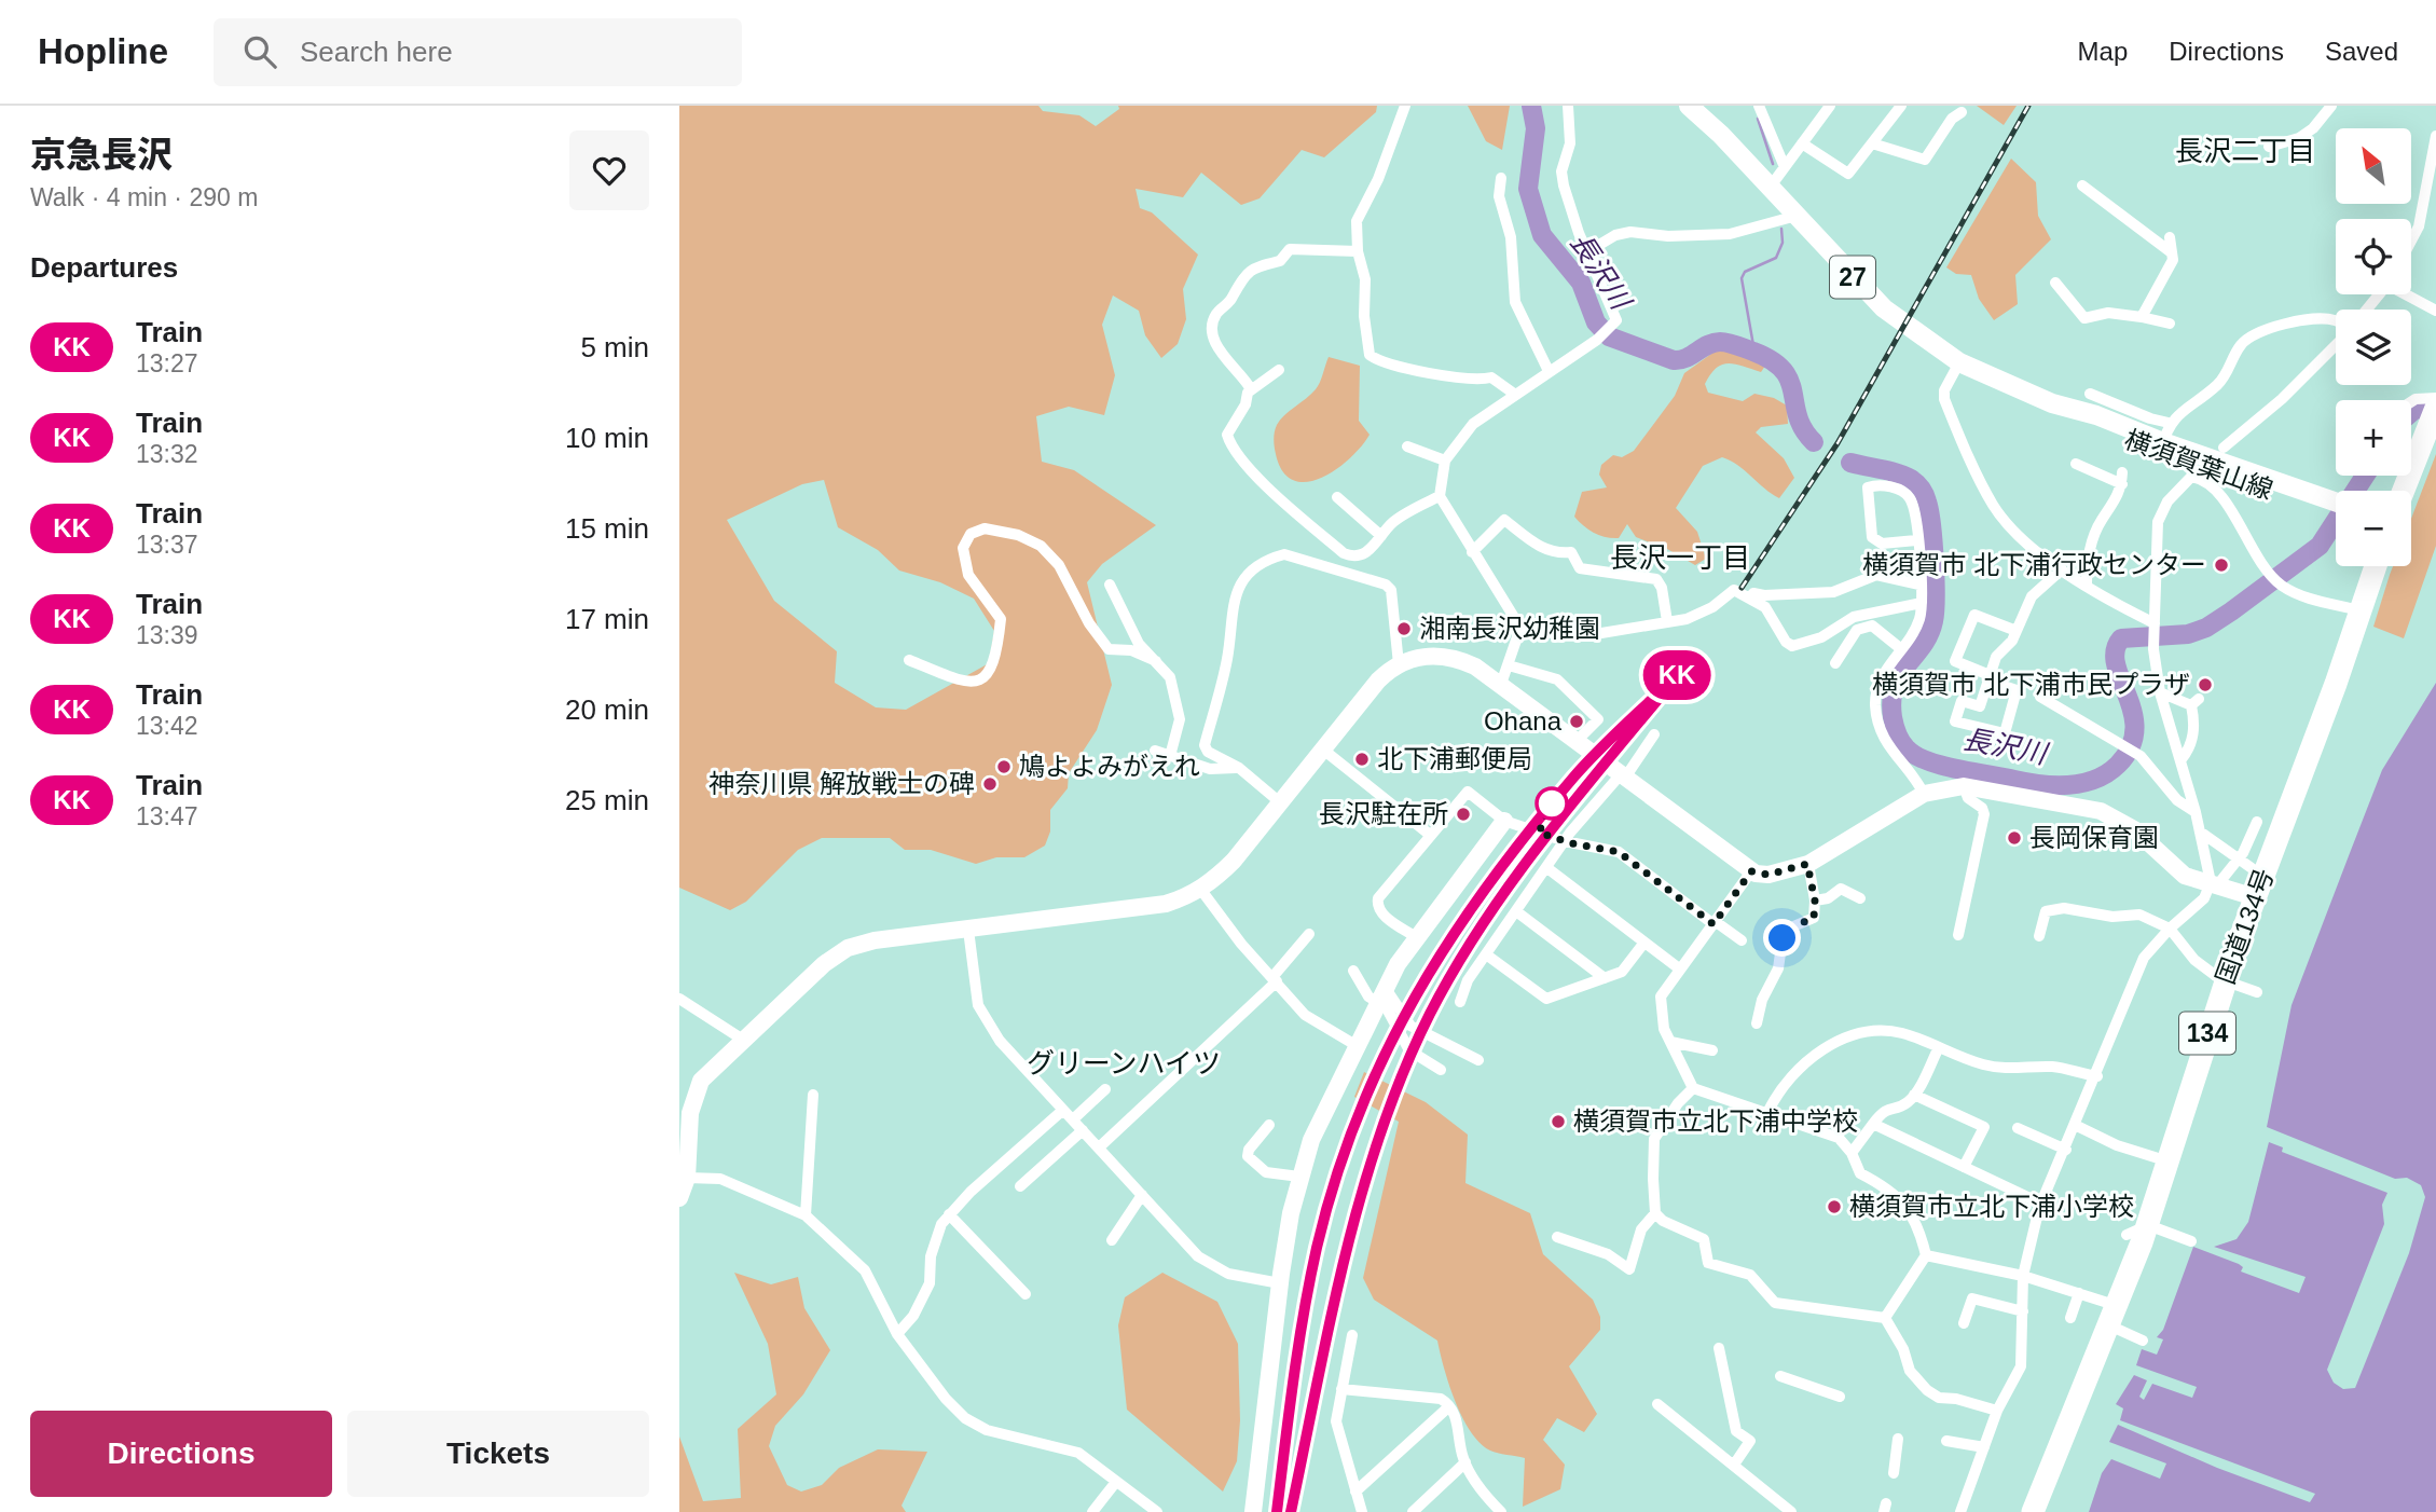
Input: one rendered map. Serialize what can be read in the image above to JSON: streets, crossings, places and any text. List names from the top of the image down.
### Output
{
  "streets": {
    "highway": ["国道134号", "134"],
    "main road": ["27", "横須賀葉山線"]
  },
  "districts": ["長沢二丁目", "長沢一丁目", "グリーンハイツ"],
  "water": ["長沢川"],
  "places": [
    "横須賀市 北下浦行政センター",
    "湘南長沢幼稚園",
    "横須賀市 北下浦市民プラザ",
    "Ohana",
    "北下浦郵便局",
    "鳩よよみがえれ",
    "神奈川県 解放戦士の碑",
    "長沢駐在所",
    "長岡保育園",
    "横須賀市立北下浦中学校",
    "横須賀市立北下浦小学校"
  ],
  "north": "top left",
  "page": {
    "header": "Hopline",
    "search": "Search here",
    "nav": ["Map", "Directions", "Saved"],
    "heading": [
      ["京急長沢", "Walk · 4 min · 290 m"],
      "Departures"
    ],
    "on_map": "KK",
    "map_buttons": ["+", "−"],
    "list": [
      {
        "mark": "KK",
        "name": "Train",
        "note": "13:27",
        "value": "5 min"
      },
      {
        "mark": "KK",
        "name": "Train",
        "note": "13:32",
        "value": "10 min"
      },
      {
        "mark": "KK",
        "name": "Train",
        "note": "13:37",
        "value": "15 min"
      },
      {
        "mark": "KK",
        "name": "Train",
        "note": "13:39",
        "value": "17 min"
      },
      {
        "mark": "KK",
        "name": "Train",
        "note": "13:42",
        "value": "20 min"
      },
      {
        "mark": "KK",
        "name": "Train",
        "note": "13:47",
        "value": "25 min"
      }
    ],
    "buttons": ["Directions", "Tickets"]
  }
}
